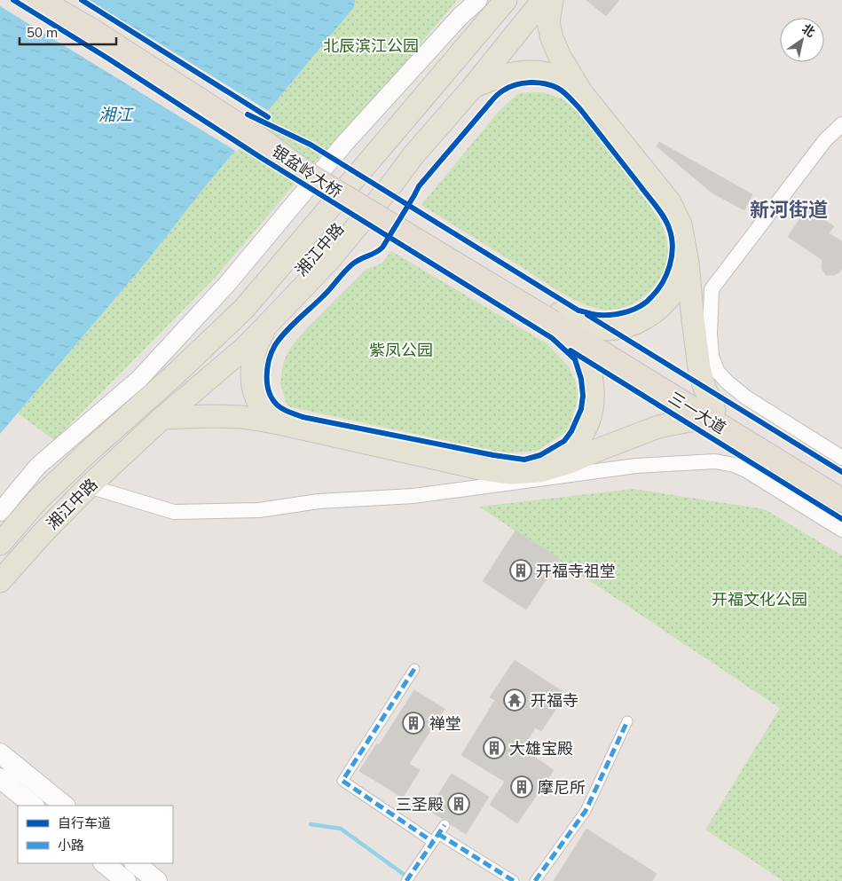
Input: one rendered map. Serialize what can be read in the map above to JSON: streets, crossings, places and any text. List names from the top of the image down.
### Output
{
  "streets": {
    "highway": ["银盆岭大桥", "三一大道"],
    "main road": ["湘江中路"]
  },
  "crossings": [
    ["银盆岭大桥", "三一大道"]
  ],
  "districts": ["新河街道"],
  "water": ["湘江"],
  "parks": ["北辰滨江公园", "紫凤公园", "开福文化公园"],
  "places": {
    "building": [
      "开福寺祖堂",
      "禅堂",
      "大雄宝殿",
      "摩尼所",
      "三圣殿"
    ],
    "temple": ["开福寺"]
  },
  "legend": ["自行车道", "小路"],
  "scale_bar": "50 m",
  "north": "top right"
}
